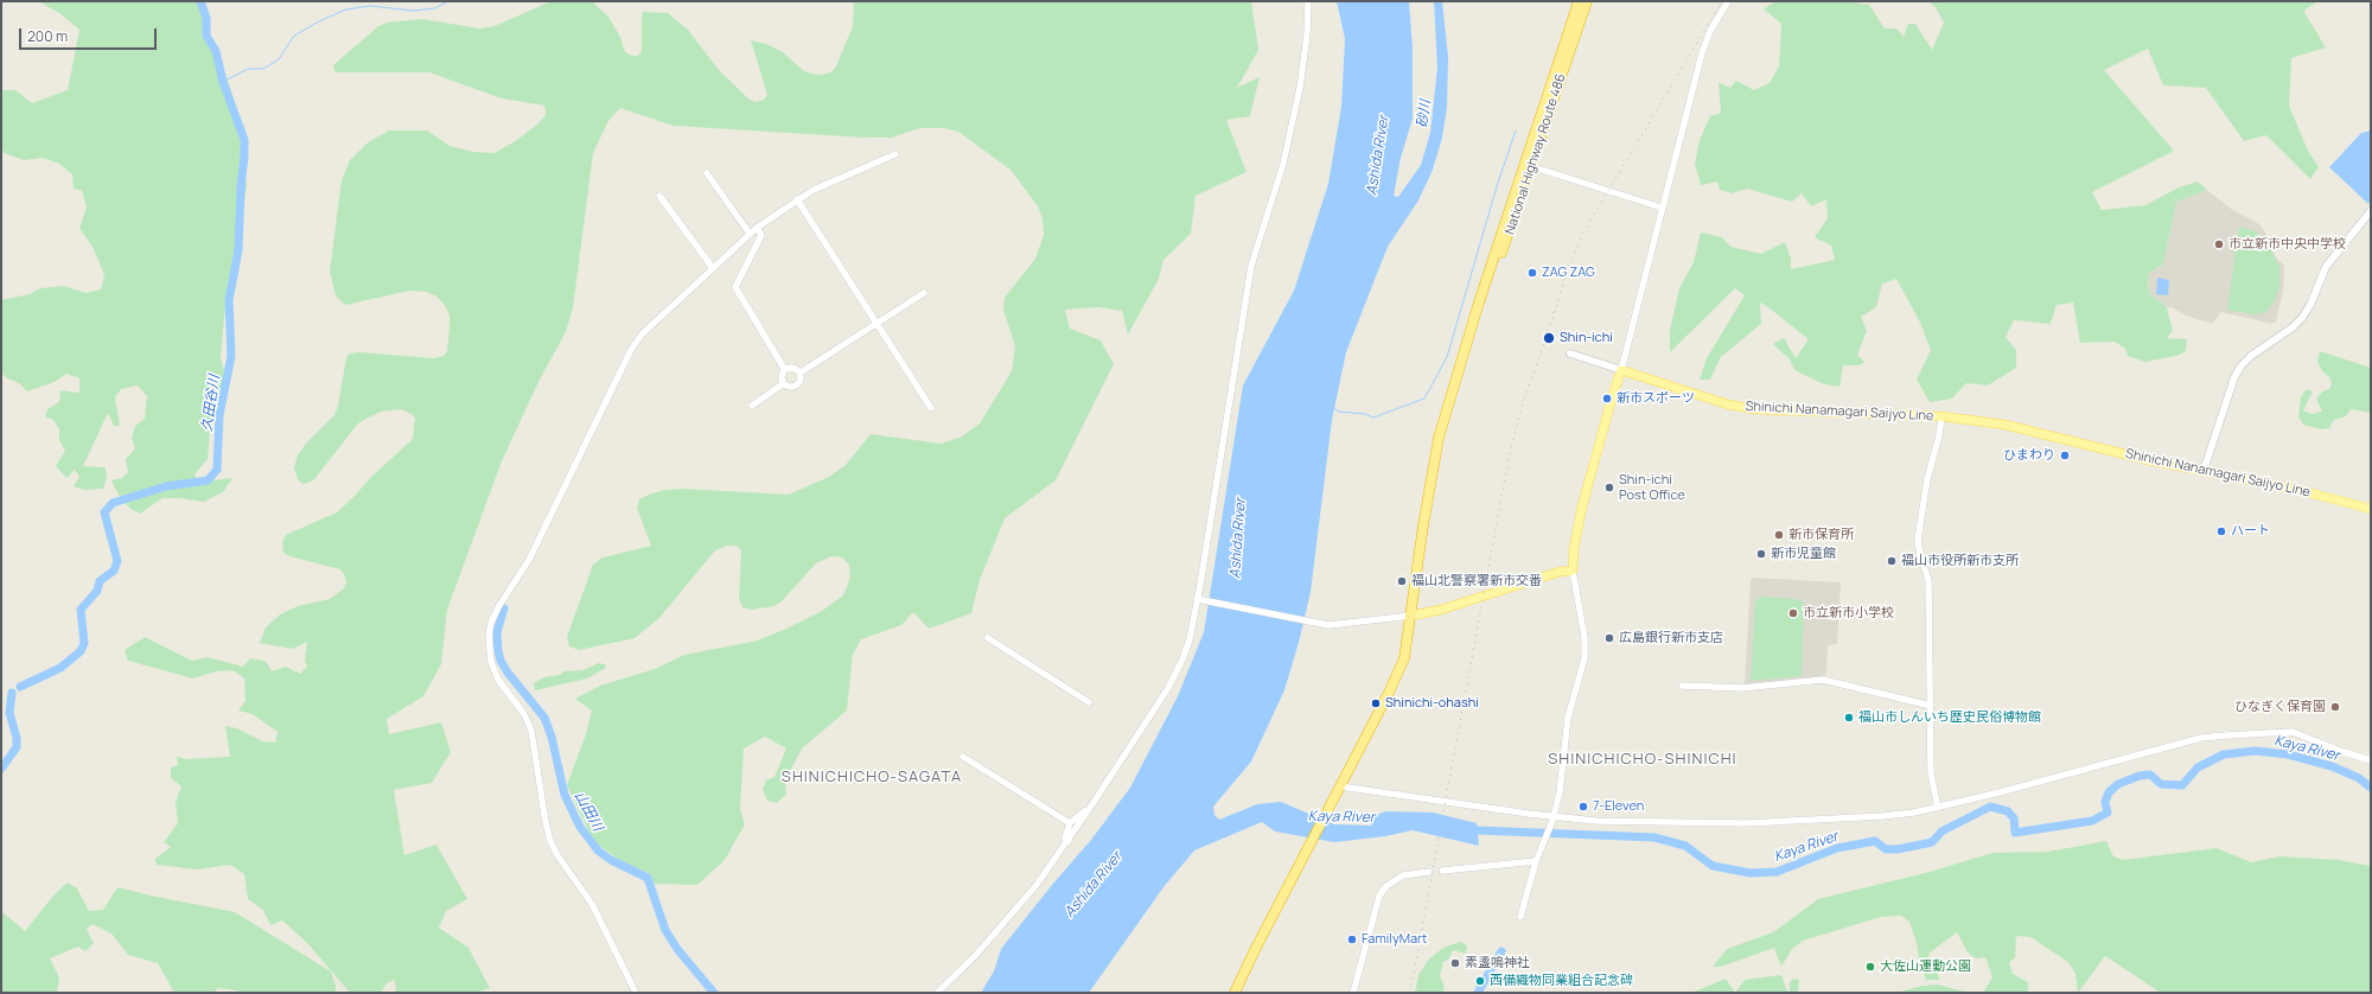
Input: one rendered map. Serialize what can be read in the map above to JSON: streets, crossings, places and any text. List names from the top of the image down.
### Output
{
  "streets": {
    "highway": ["National Highway Route 486"],
    "main road": ["Shinichi Nanamagari Saijyo Line"]
  },
  "districts": ["SHINICHICHO-SHINICHI", "SHINICHICHO-SAGATA"],
  "water": [
    "砂川",
    "Ashida River",
    "久田谷川",
    "Kaya River",
    "山田川"
  ],
  "places": [
    "市立新市中央中学校",
    "ZAG ZAG",
    "Shin-ichi",
    "新市スポーツ",
    "ひまわり",
    "Shin-ichi Post Office",
    "ハート",
    "新市保育所",
    "新市児童館",
    "福山市役所新市支所",
    "福山北警察署新市交番",
    "市立新市小学校",
    "広島銀行新市支店",
    "Shinichi-ohashi",
    "ひなぎく保育園",
    "福山市しんいち歴史民俗博物館",
    "7-Eleven",
    "FamilyMart",
    "素盞嗚神社",
    "大佐山運動公園",
    "西備織物同業組合記念碑"
  ],
  "scale_bar": "200 m"
}
